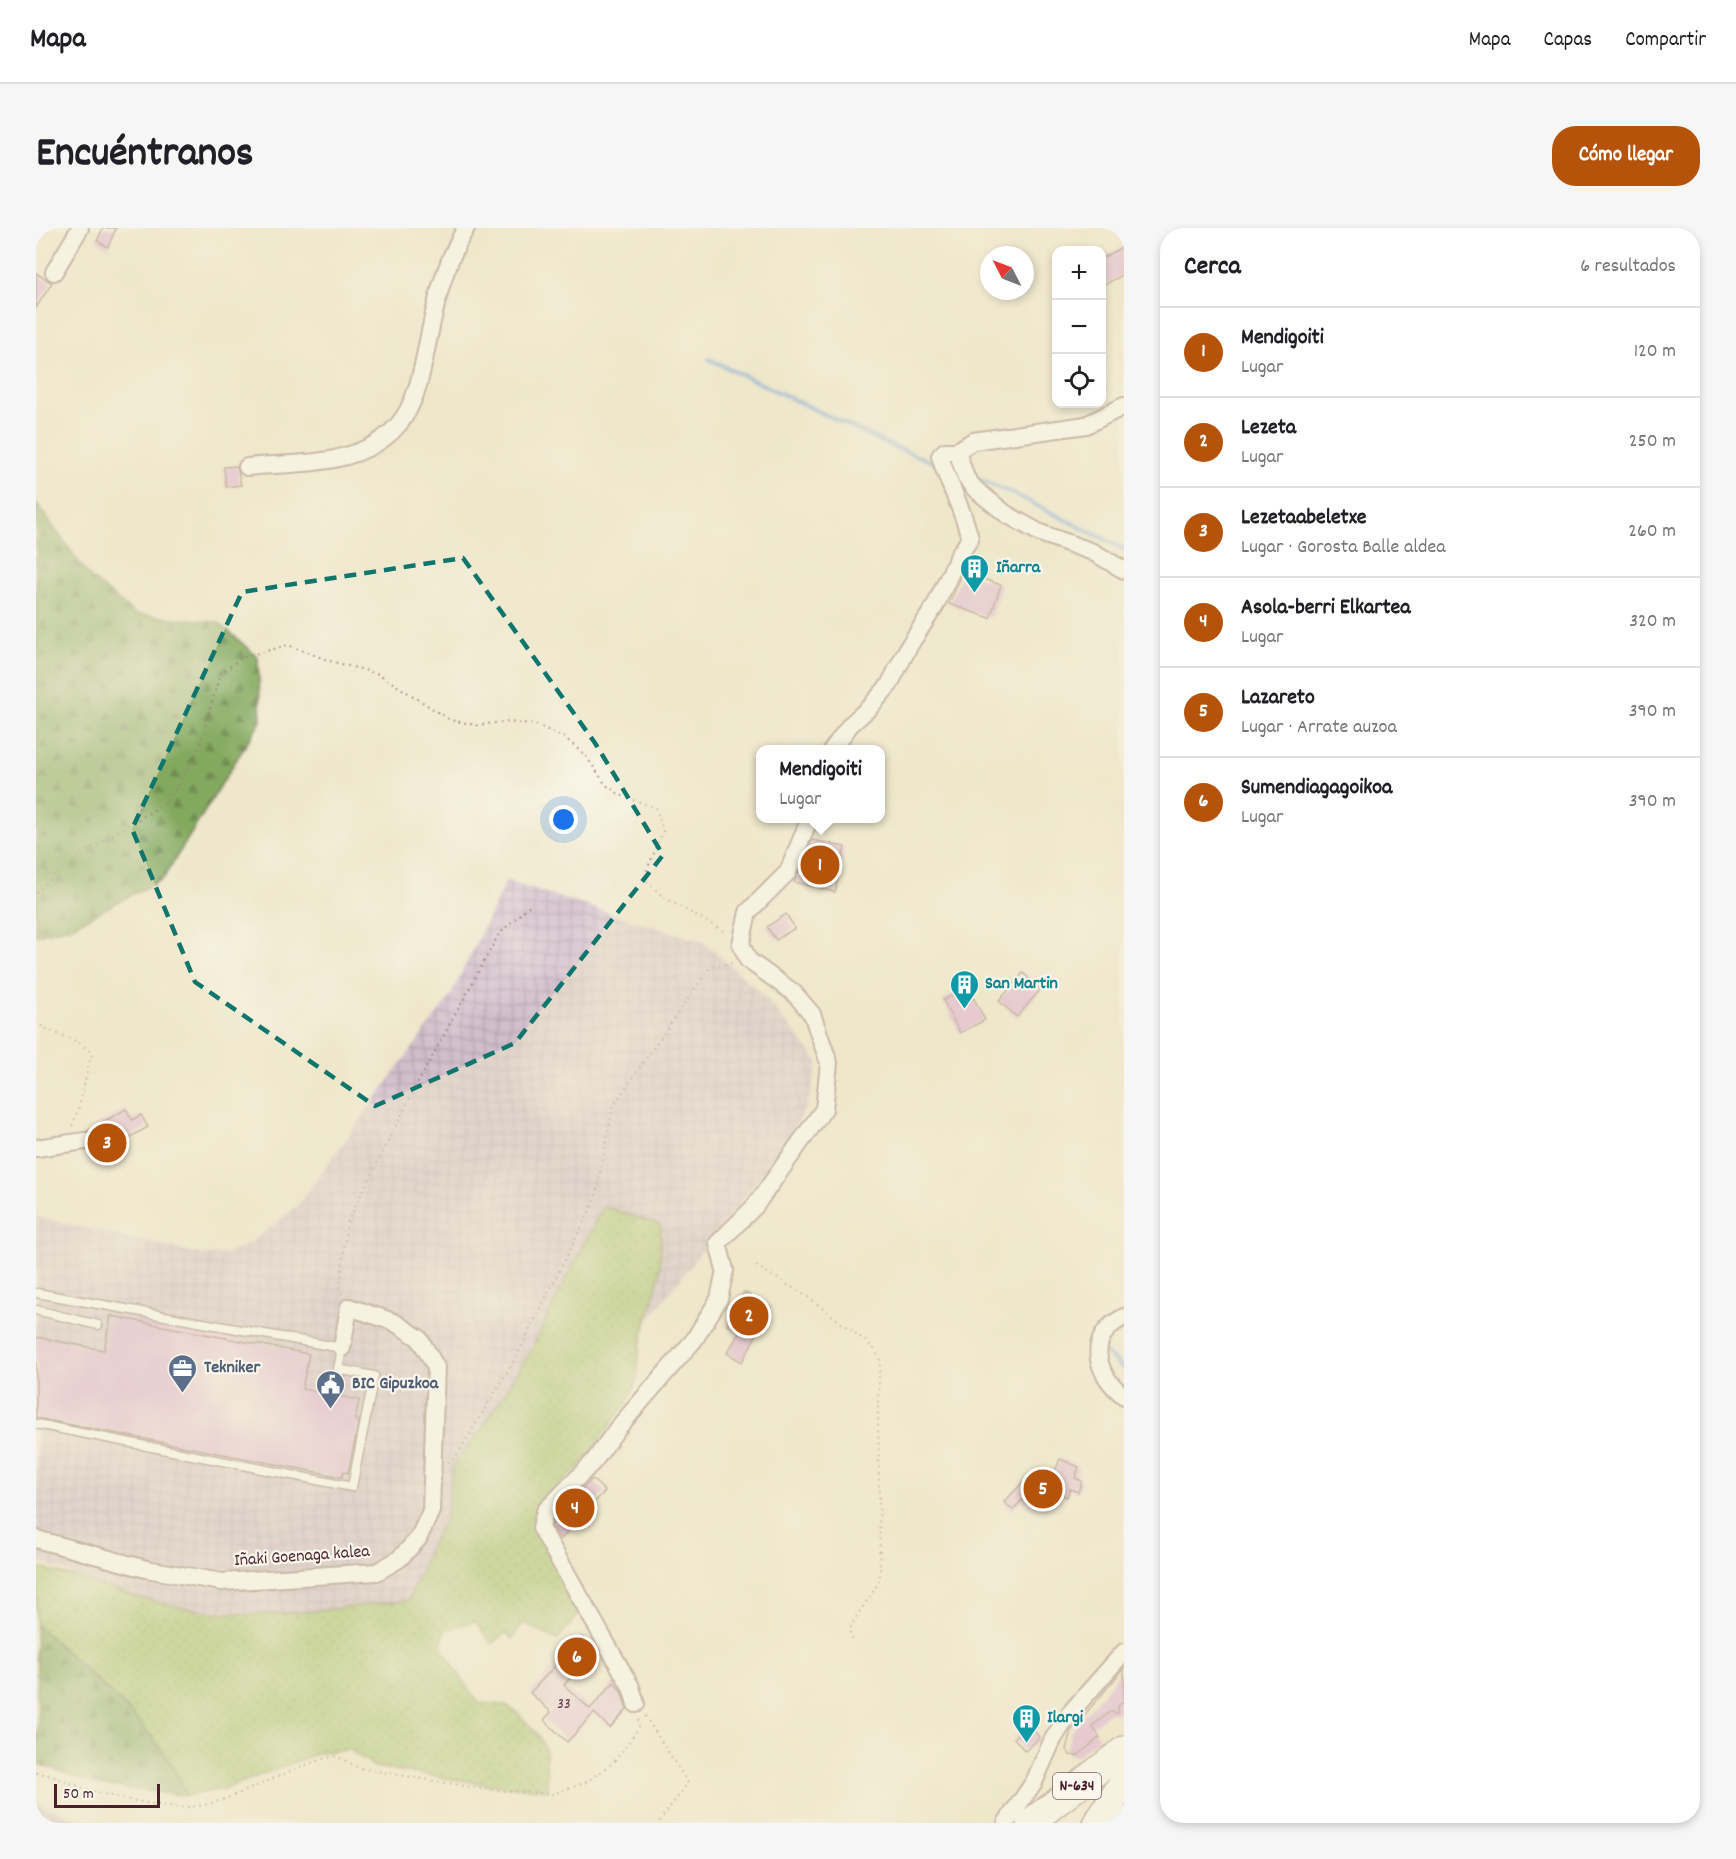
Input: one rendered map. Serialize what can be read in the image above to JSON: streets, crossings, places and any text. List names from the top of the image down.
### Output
{
  "streets": {
    "highway": ["N-634"],
    "street": ["Iñaki Goenaga kalea"]
  },
  "places": {
    "building": ["Iñarra", "San Martin", "Ilargi"],
    "office": ["Tekniker"],
    "public building": ["BIC Gipuzkoa"]
  },
  "house_numbers": ["33"],
  "scale_bar": "50 m",
  "north": "top left",
  "page": {
    "header": "Mapa",
    "nav": ["Mapa", "Capas", "Compartir"],
    "title": "Encuéntranos",
    "buttons": "Cómo llegar",
    "heading": ["Cerca", "6 resultados"],
    "map_buttons": ["+", "−"],
    "list": [
      {
        "mark": "1",
        "name": "Mendigoiti",
        "note": "Lugar",
        "value": "120 m"
      },
      {
        "mark": "2",
        "name": "Lezeta",
        "note": "Lugar",
        "value": "250 m"
      },
      {
        "mark": "3",
        "name": "Lezetaabeletxe",
        "note": "Lugar · Gorosta Balle aldea",
        "value": "260 m"
      },
      {
        "mark": "4",
        "name": "Asola-berri Elkartea",
        "note": "Lugar",
        "value": "320 m"
      },
      {
        "mark": "5",
        "name": "Lazareto",
        "note": "Lugar · Arrate auzoa",
        "value": "390 m"
      },
      {
        "mark": "6",
        "name": "Sumendiagagoikoa",
        "note": "Lugar",
        "value": "390 m"
      }
    ],
    "popup": ["Mendigoiti", "Lugar"],
    "pins": [
      "1",
      "3",
      "2",
      "5",
      "4",
      "6"
    ],
    "scale": "50 m"
  }
}
